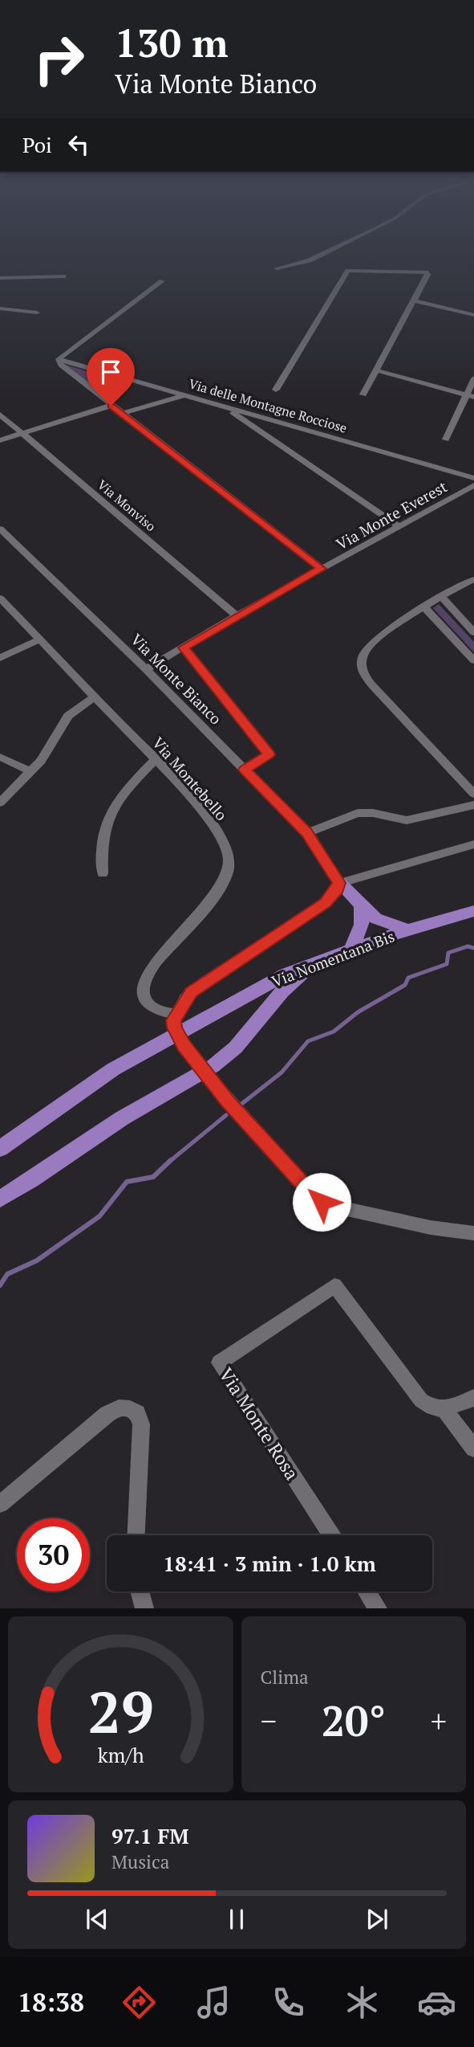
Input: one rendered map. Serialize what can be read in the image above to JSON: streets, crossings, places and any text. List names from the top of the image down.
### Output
{
  "streets": {
    "main road": ["Via Nomentana Bis"],
    "street": [
      "Via delle Montagne Rocciose",
      "Via Monviso",
      "Via Monte Everest",
      "Via Monte Bianco",
      "Via Montebello",
      "Via Monte Rosa"
    ]
  },
  "crossings": [
    ["Via Monviso", "Via Monte Everest"],
    ["Via Monte Everest", "Via Monte Bianco"]
  ],
  "page": {
    "turn": ["130 m", "Via Monte Bianco"],
    "then": "Poi",
    "limit": "30",
    "trip": "18:41 · 3 min · 1.0 km",
    "tile": "Clima",
    "heat": ["−", "20°", "+"],
    "song": ["97.1 FM", "Musica"],
    "tabs": "18:38",
    "gauge": ["29", "km/h"]
  }
}
